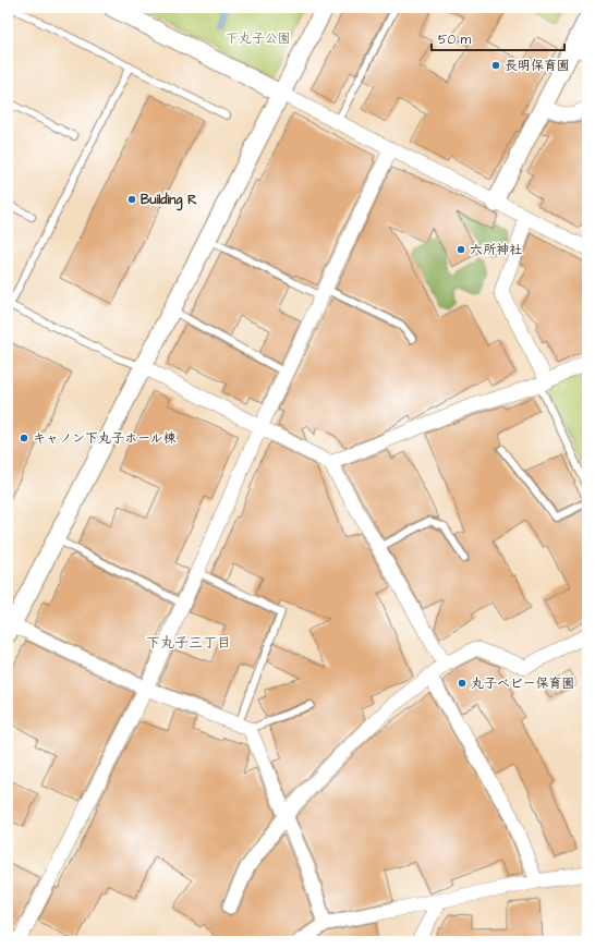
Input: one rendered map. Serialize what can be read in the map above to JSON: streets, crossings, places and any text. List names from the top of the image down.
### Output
{
  "districts": ["下丸子三丁目"],
  "parks": ["下丸子公園"],
  "places": [
    "長明保育園",
    "Building R",
    "六所神社",
    "キャノン下丸子ホール棟",
    "丸子ベビー保育園"
  ],
  "scale_bar": "50 m"
}
